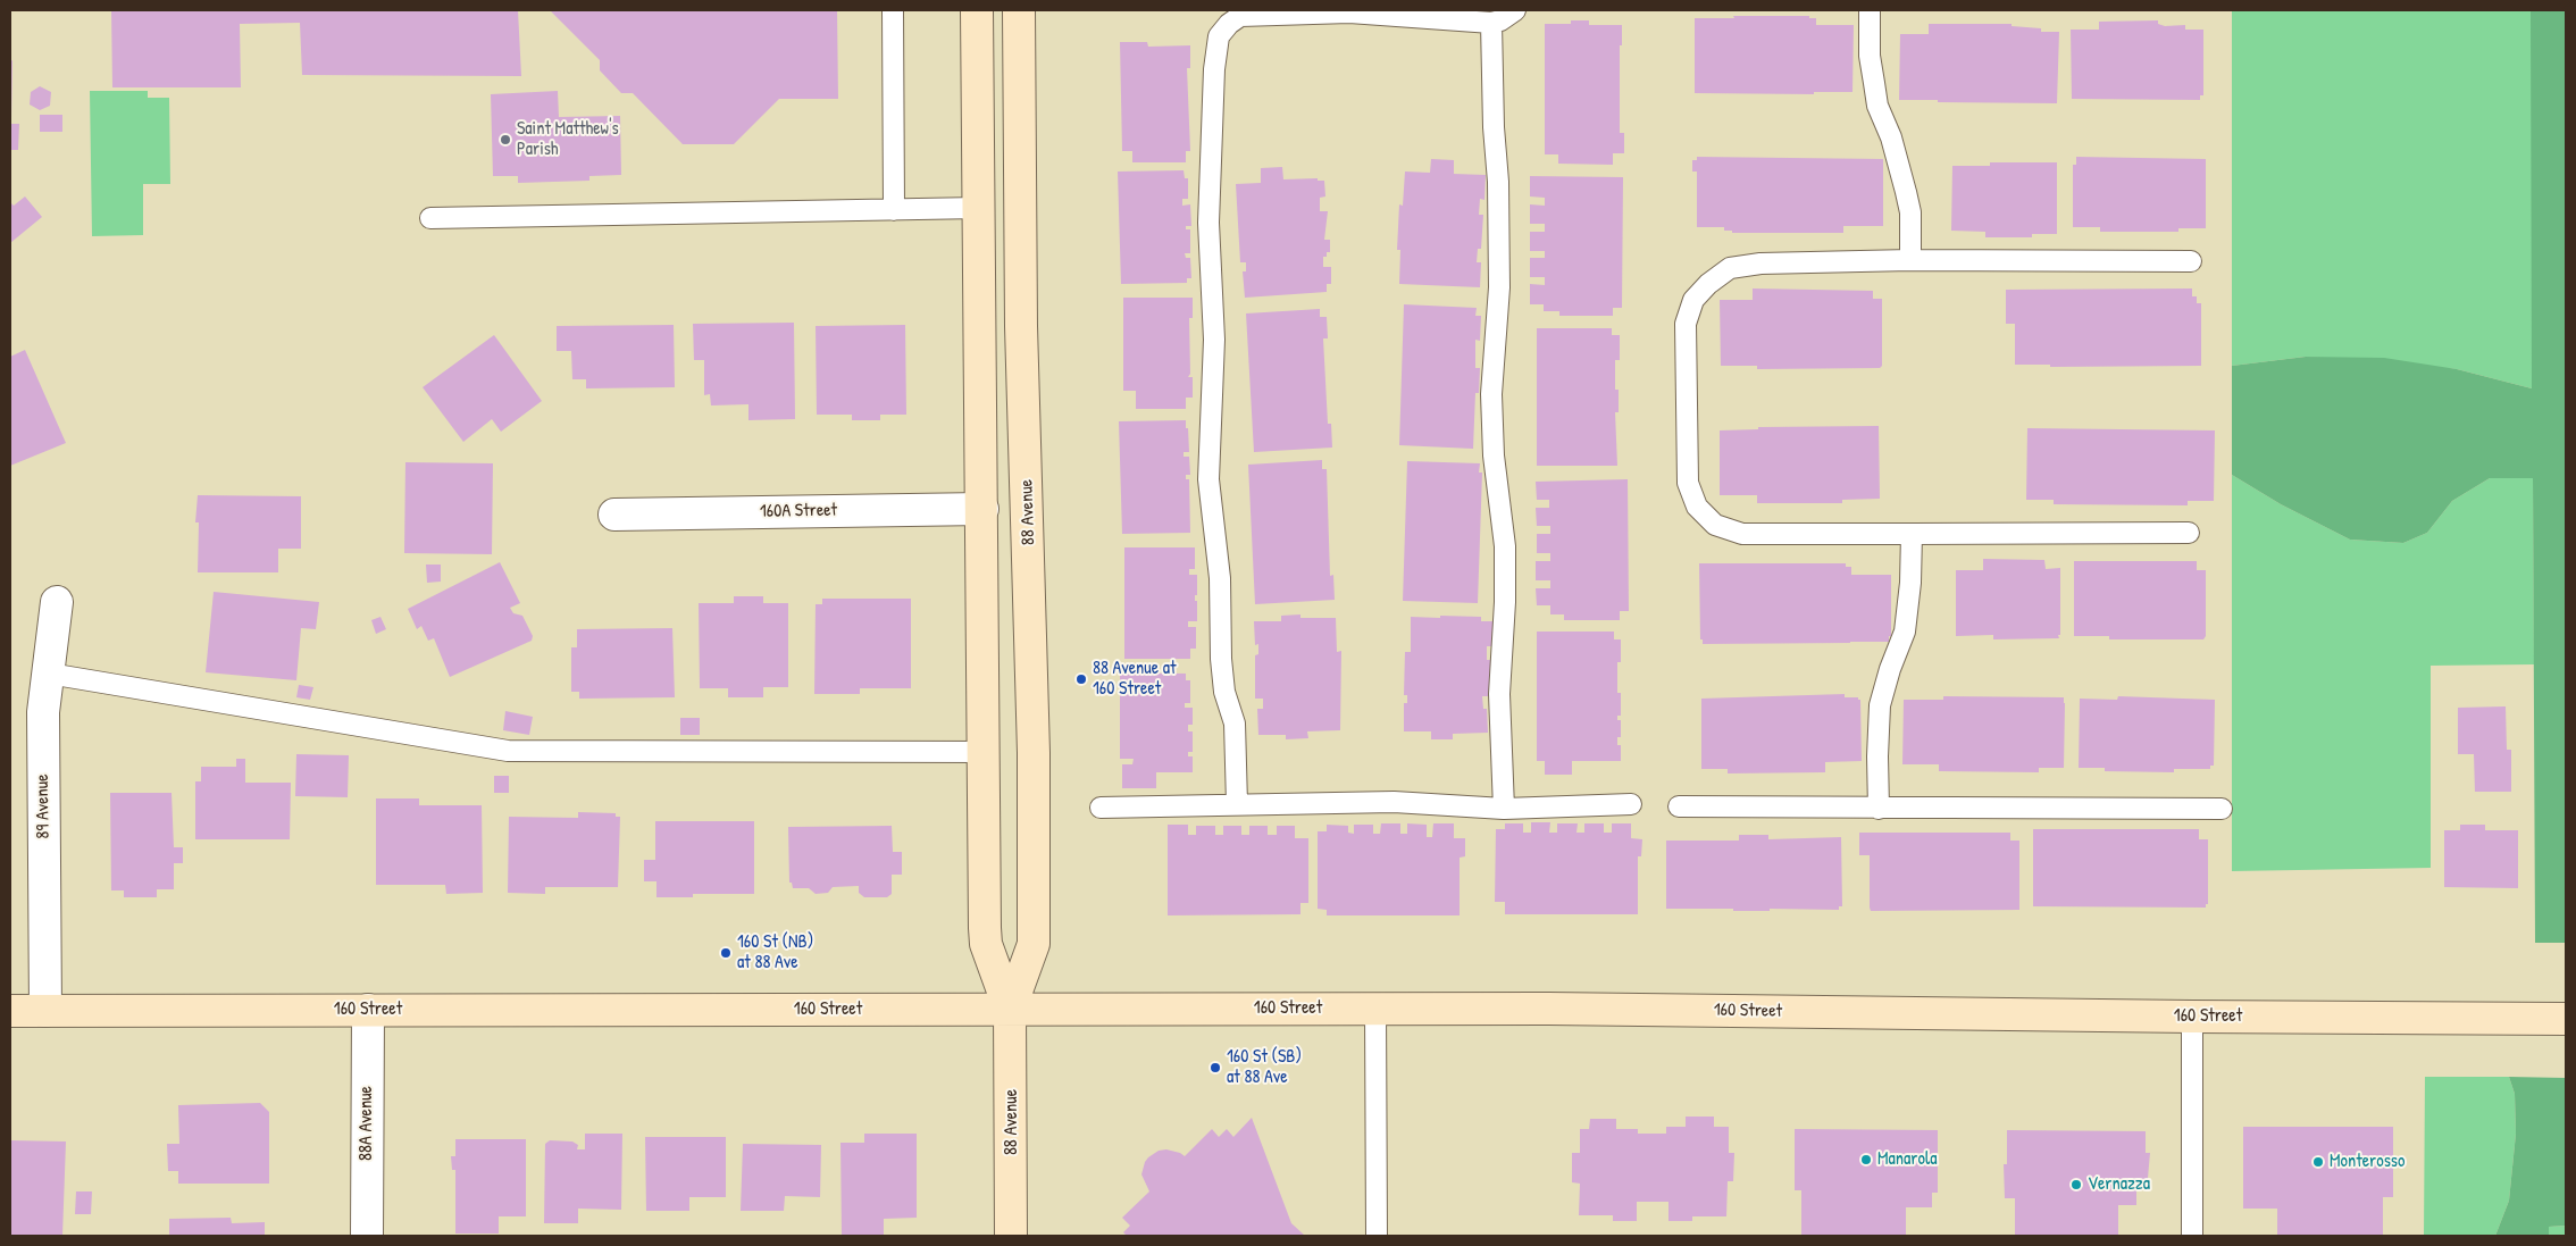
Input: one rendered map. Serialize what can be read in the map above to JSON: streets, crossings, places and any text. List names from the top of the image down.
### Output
{
  "streets": {
    "main road": ["88 Avenue", "160 Street"],
    "street": ["160A Street", "89 Avenue", "88A Avenue"]
  },
  "crossings": [
    ["160A Street", "88 Avenue"],
    ["88 Avenue", "160 Street"],
    ["89 Avenue", "160 Street"],
    ["160 Street", "88A Avenue"]
  ],
  "places": [
    "Saint Matthew's Parish",
    "88 Avenue at 160 Street",
    "160 St (NB) at 88 Ave",
    "160 St (SB) at 88 Ave",
    "Manarola",
    "Monterosso",
    "Vernazza"
  ]
}
